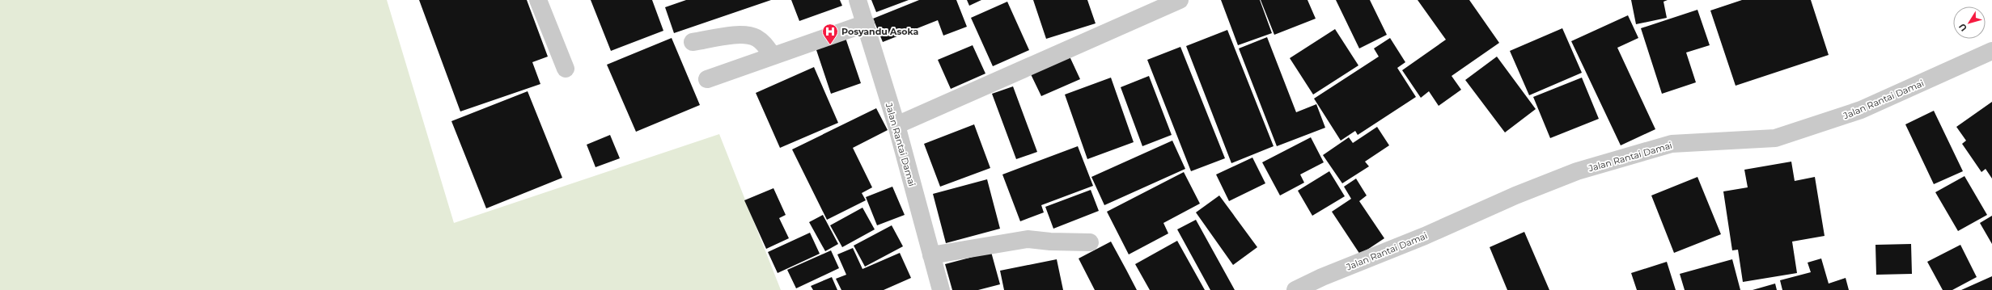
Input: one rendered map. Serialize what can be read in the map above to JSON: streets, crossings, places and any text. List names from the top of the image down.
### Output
{
  "streets": {
    "street": ["Jalan Rantai Damai"]
  },
  "places": {
    "hospital": ["Posyandu Asoka"]
  },
  "north": "bottom left"
}
